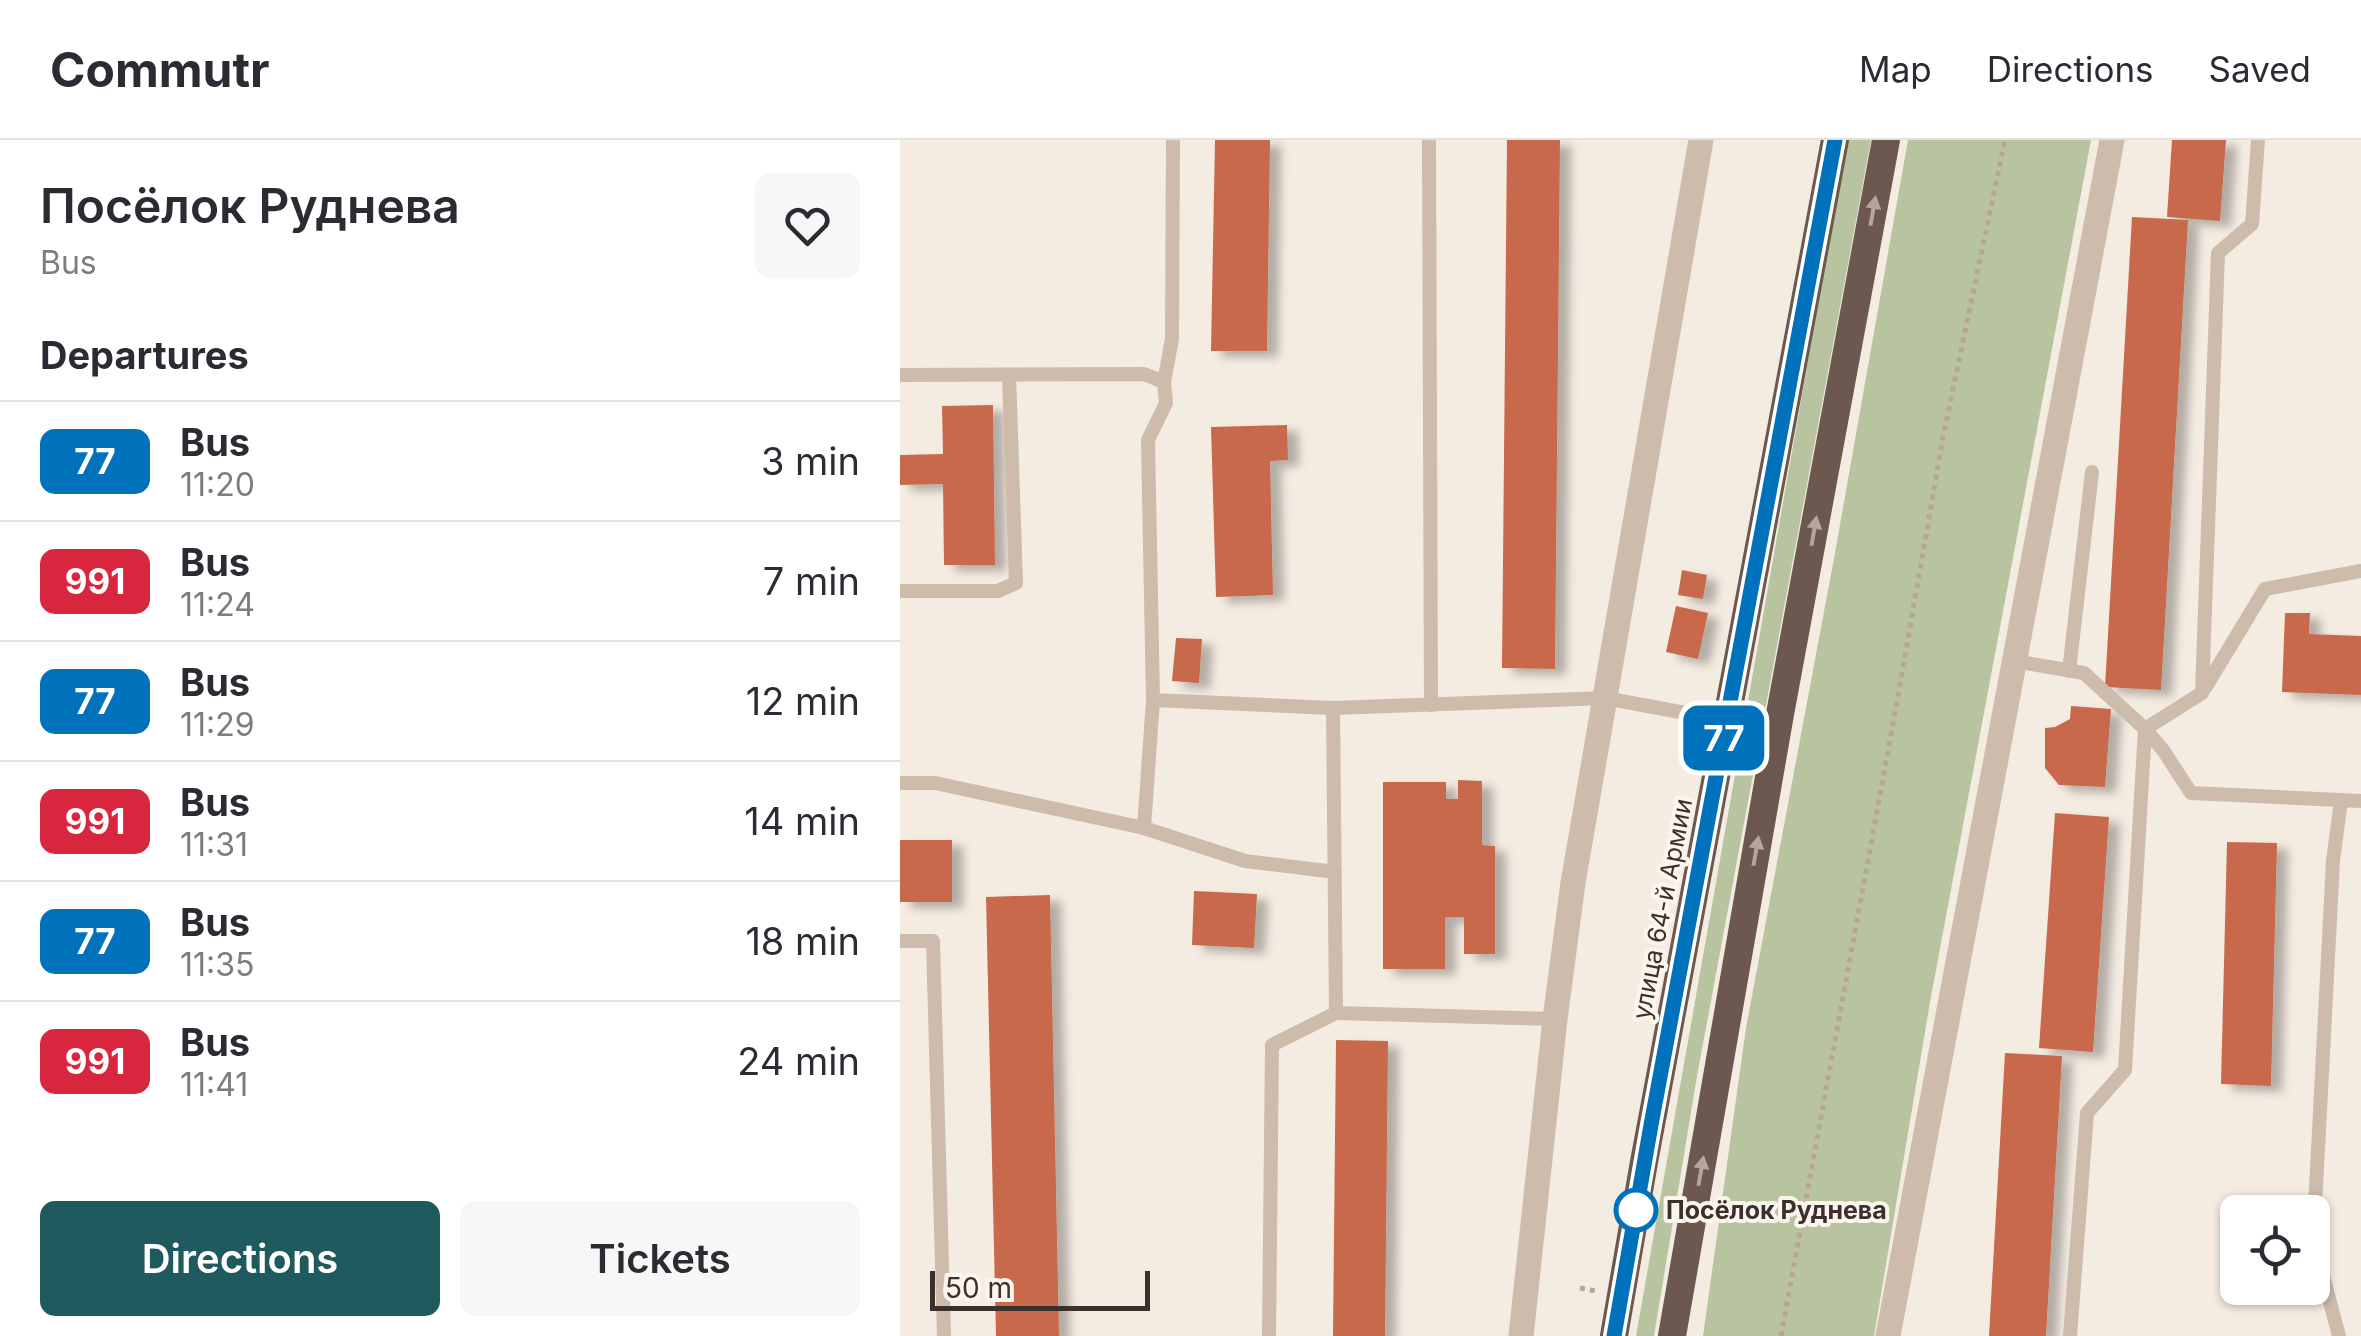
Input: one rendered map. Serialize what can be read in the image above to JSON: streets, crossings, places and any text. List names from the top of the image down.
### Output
{
  "streets": {
    "highway": ["улица 64-й Армии"]
  },
  "places": ["Посёлок Руднева"],
  "lines": ["bus line 77"],
  "scale_bar": "50 m",
  "page": {
    "header": "Commutr",
    "nav": ["Map", "Directions", "Saved"],
    "heading": [
      ["Посёлок Руднева", "Bus"],
      "Departures"
    ],
    "on_map": "77",
    "list": [
      {
        "mark": "77",
        "name": "Bus",
        "note": "11:20",
        "value": "3 min"
      },
      {
        "mark": "991",
        "name": "Bus",
        "note": "11:24",
        "value": "7 min"
      },
      {
        "mark": "77",
        "name": "Bus",
        "note": "11:29",
        "value": "12 min"
      },
      {
        "mark": "991",
        "name": "Bus",
        "note": "11:31",
        "value": "14 min"
      },
      {
        "mark": "77",
        "name": "Bus",
        "note": "11:35",
        "value": "18 min"
      },
      {
        "mark": "991",
        "name": "Bus",
        "note": "11:41",
        "value": "24 min"
      }
    ],
    "buttons": ["Directions", "Tickets"],
    "scale": "50 m"
  }
}
